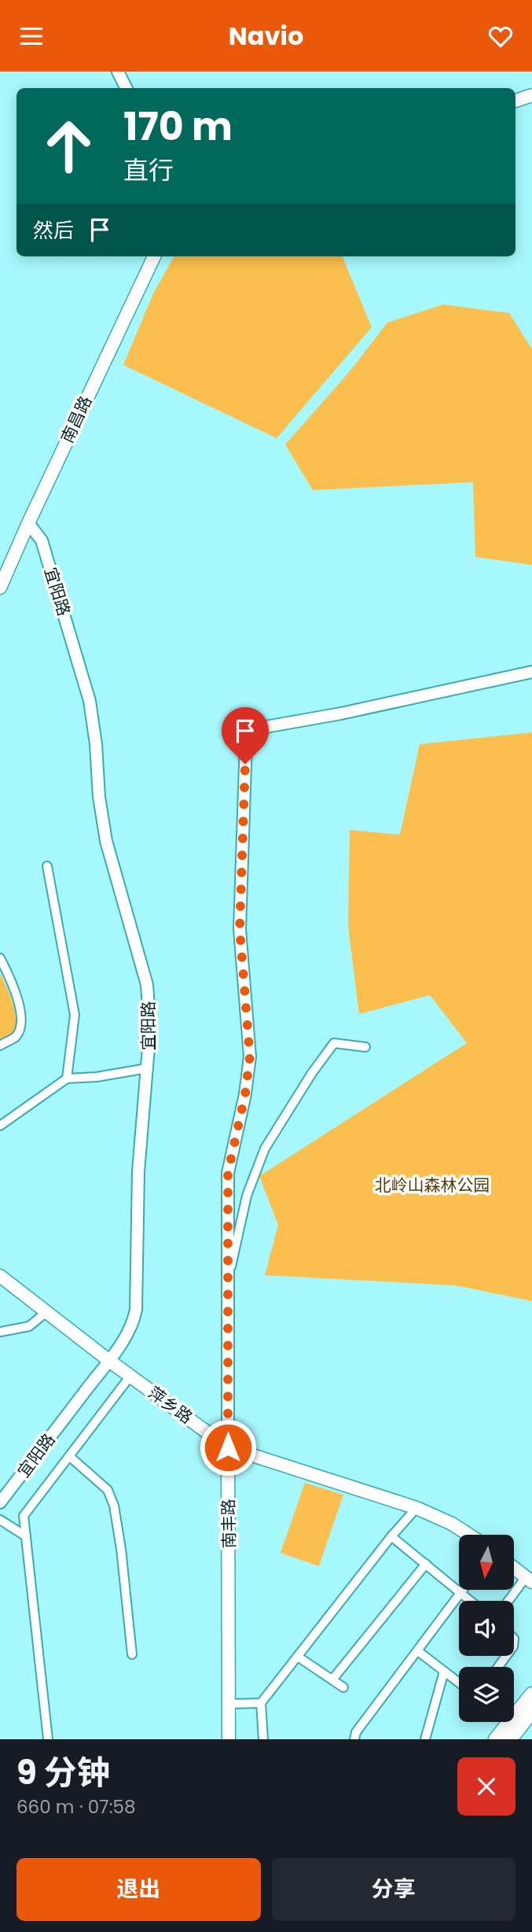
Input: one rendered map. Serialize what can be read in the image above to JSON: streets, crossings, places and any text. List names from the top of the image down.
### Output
{
  "streets": {
    "main road": ["南昌路", "萍乡路", "南丰路"],
    "street": ["宜阳路"]
  },
  "crossings": [
    ["南昌路", "宜阳路"],
    ["宜阳路", "萍乡路"],
    ["萍乡路", "南丰路"]
  ],
  "parks": ["北岭山森林公园"],
  "north": "bottom",
  "page": {
    "header": "Navio",
    "turn": ["170 m", "直行"],
    "then": "然后",
    "heading": ["9 分钟", "660 m · 07:58"],
    "buttons": ["退出", "分享"]
  }
}
